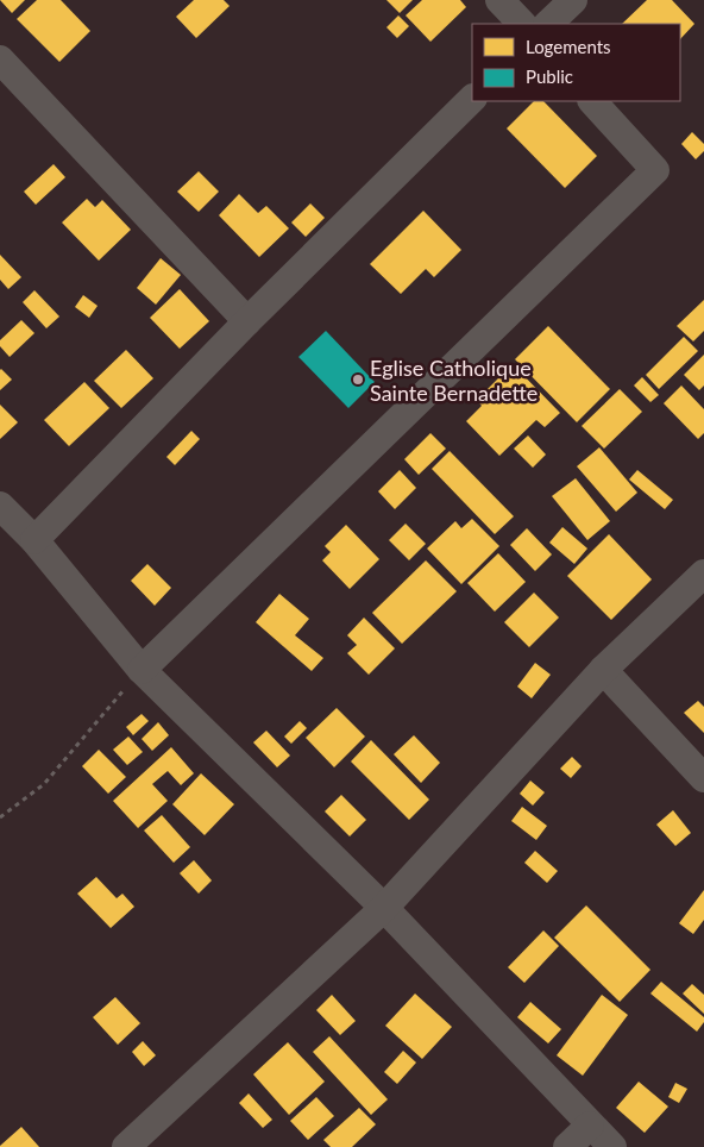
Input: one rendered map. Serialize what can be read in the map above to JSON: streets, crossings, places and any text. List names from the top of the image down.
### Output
{
  "places": ["Eglise Catholique Sainte Bernadette"],
  "legend": ["Logements", "Public"]
}
